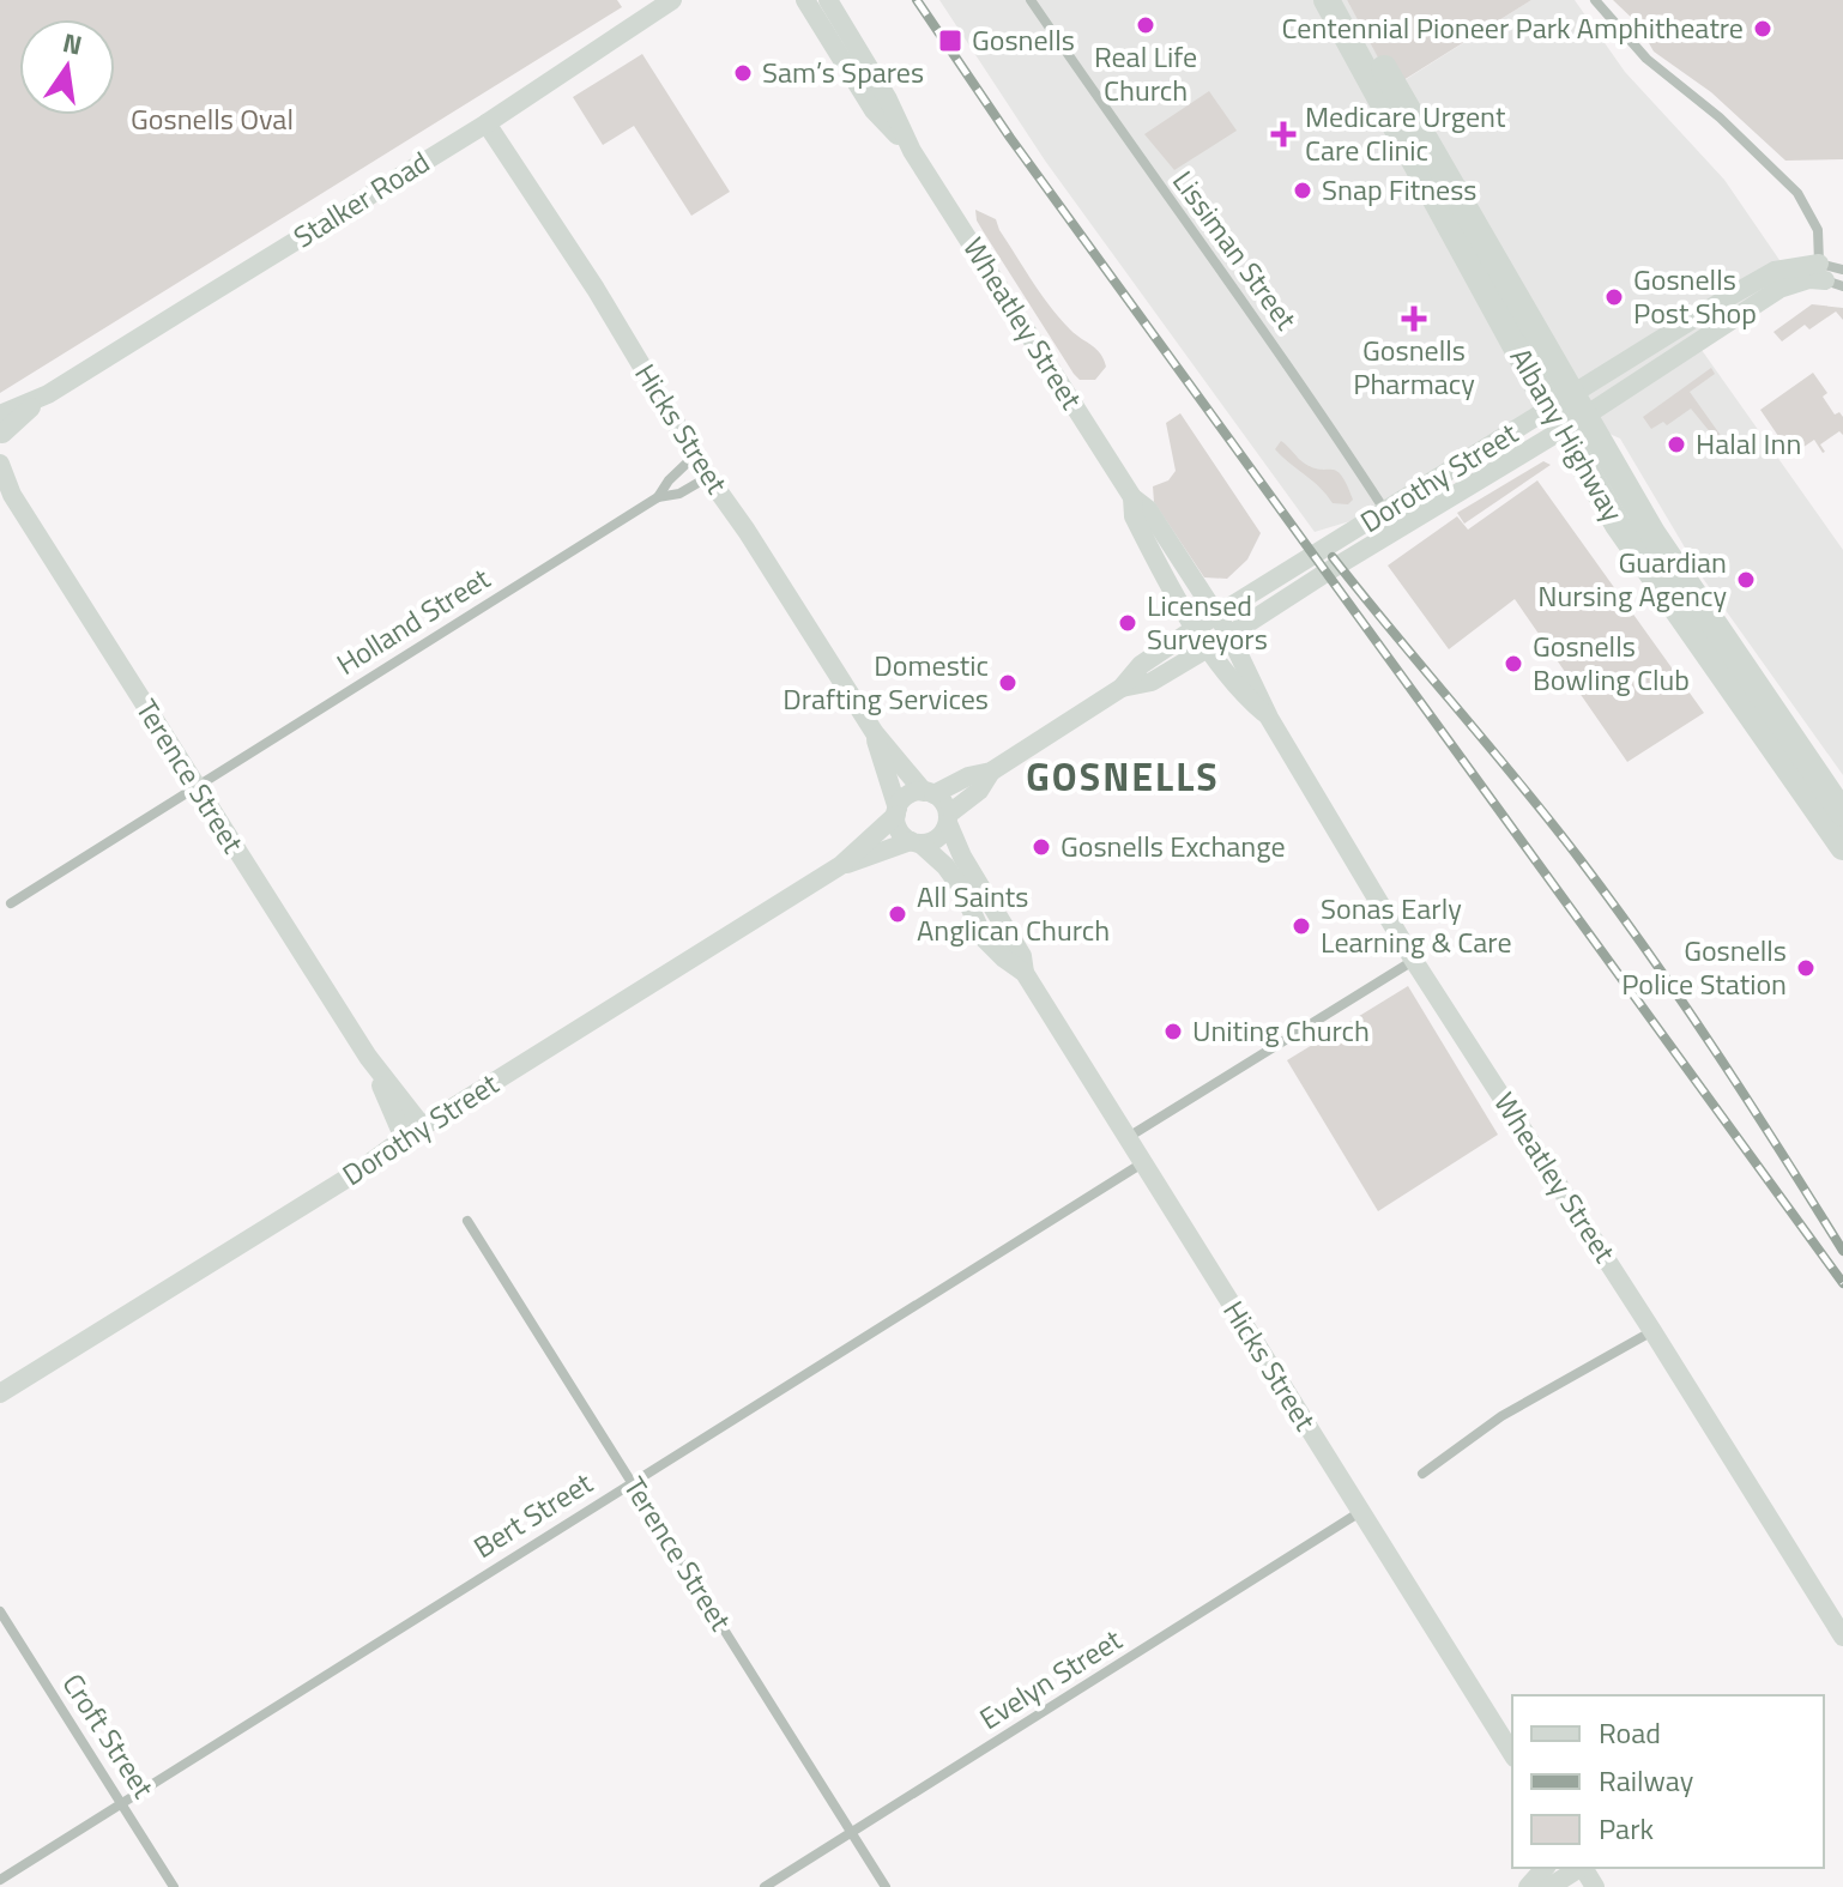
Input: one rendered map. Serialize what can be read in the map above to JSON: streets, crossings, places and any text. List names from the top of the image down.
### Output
{
  "streets": {
    "highway": ["Albany Highway"],
    "street": [
      "Stalker Road",
      "Lissiman Street",
      "Wheatley Street",
      "Hicks Street",
      "Dorothy Street",
      "Holland Street",
      "Terence Street",
      "Bert Street",
      "Evelyn Street",
      "Croft Street"
    ]
  },
  "crossings": [
    ["Stalker Road", "Hicks Street"],
    ["Lissiman Street", "Dorothy Street"],
    ["Wheatley Street", "Dorothy Street"],
    ["Hicks Street", "Dorothy Street"],
    ["Hicks Street", "Holland Street"],
    ["Hicks Street", "Bert Street"],
    ["Hicks Street", "Evelyn Street"],
    ["Albany Highway", "Dorothy Street"],
    ["Dorothy Street", "Terence Street"],
    ["Holland Street", "Terence Street"],
    ["Terence Street", "Bert Street"],
    ["Terence Street", "Evelyn Street"],
    ["Bert Street", "Croft Street"]
  ],
  "districts": ["GOSNELLS"],
  "parks": ["Gosnells Oval"],
  "places": {
    "other": [
      "Real Life Church",
      "Centennial Pioneer Park Amphitheatre",
      "Sam’s Spares",
      "Snap Fitness",
      "Gosnells Post Shop",
      "Halal Inn",
      "Guardian Nursing Agency",
      "Licensed Surveyors",
      "Gosnells Bowling Club",
      "Domestic Drafting Services",
      "Gosnells Exchange",
      "All Saints Anglican Church",
      "Sonas Early Learning & Care",
      "Gosnells Police Station",
      "Uniting Church"
    ],
    "transit": ["Gosnells"],
    "health": ["Medicare Urgent Care Clinic", "Gosnells Pharmacy"]
  },
  "legend": ["Road", "Railway", "Park"],
  "north": "top"
}
